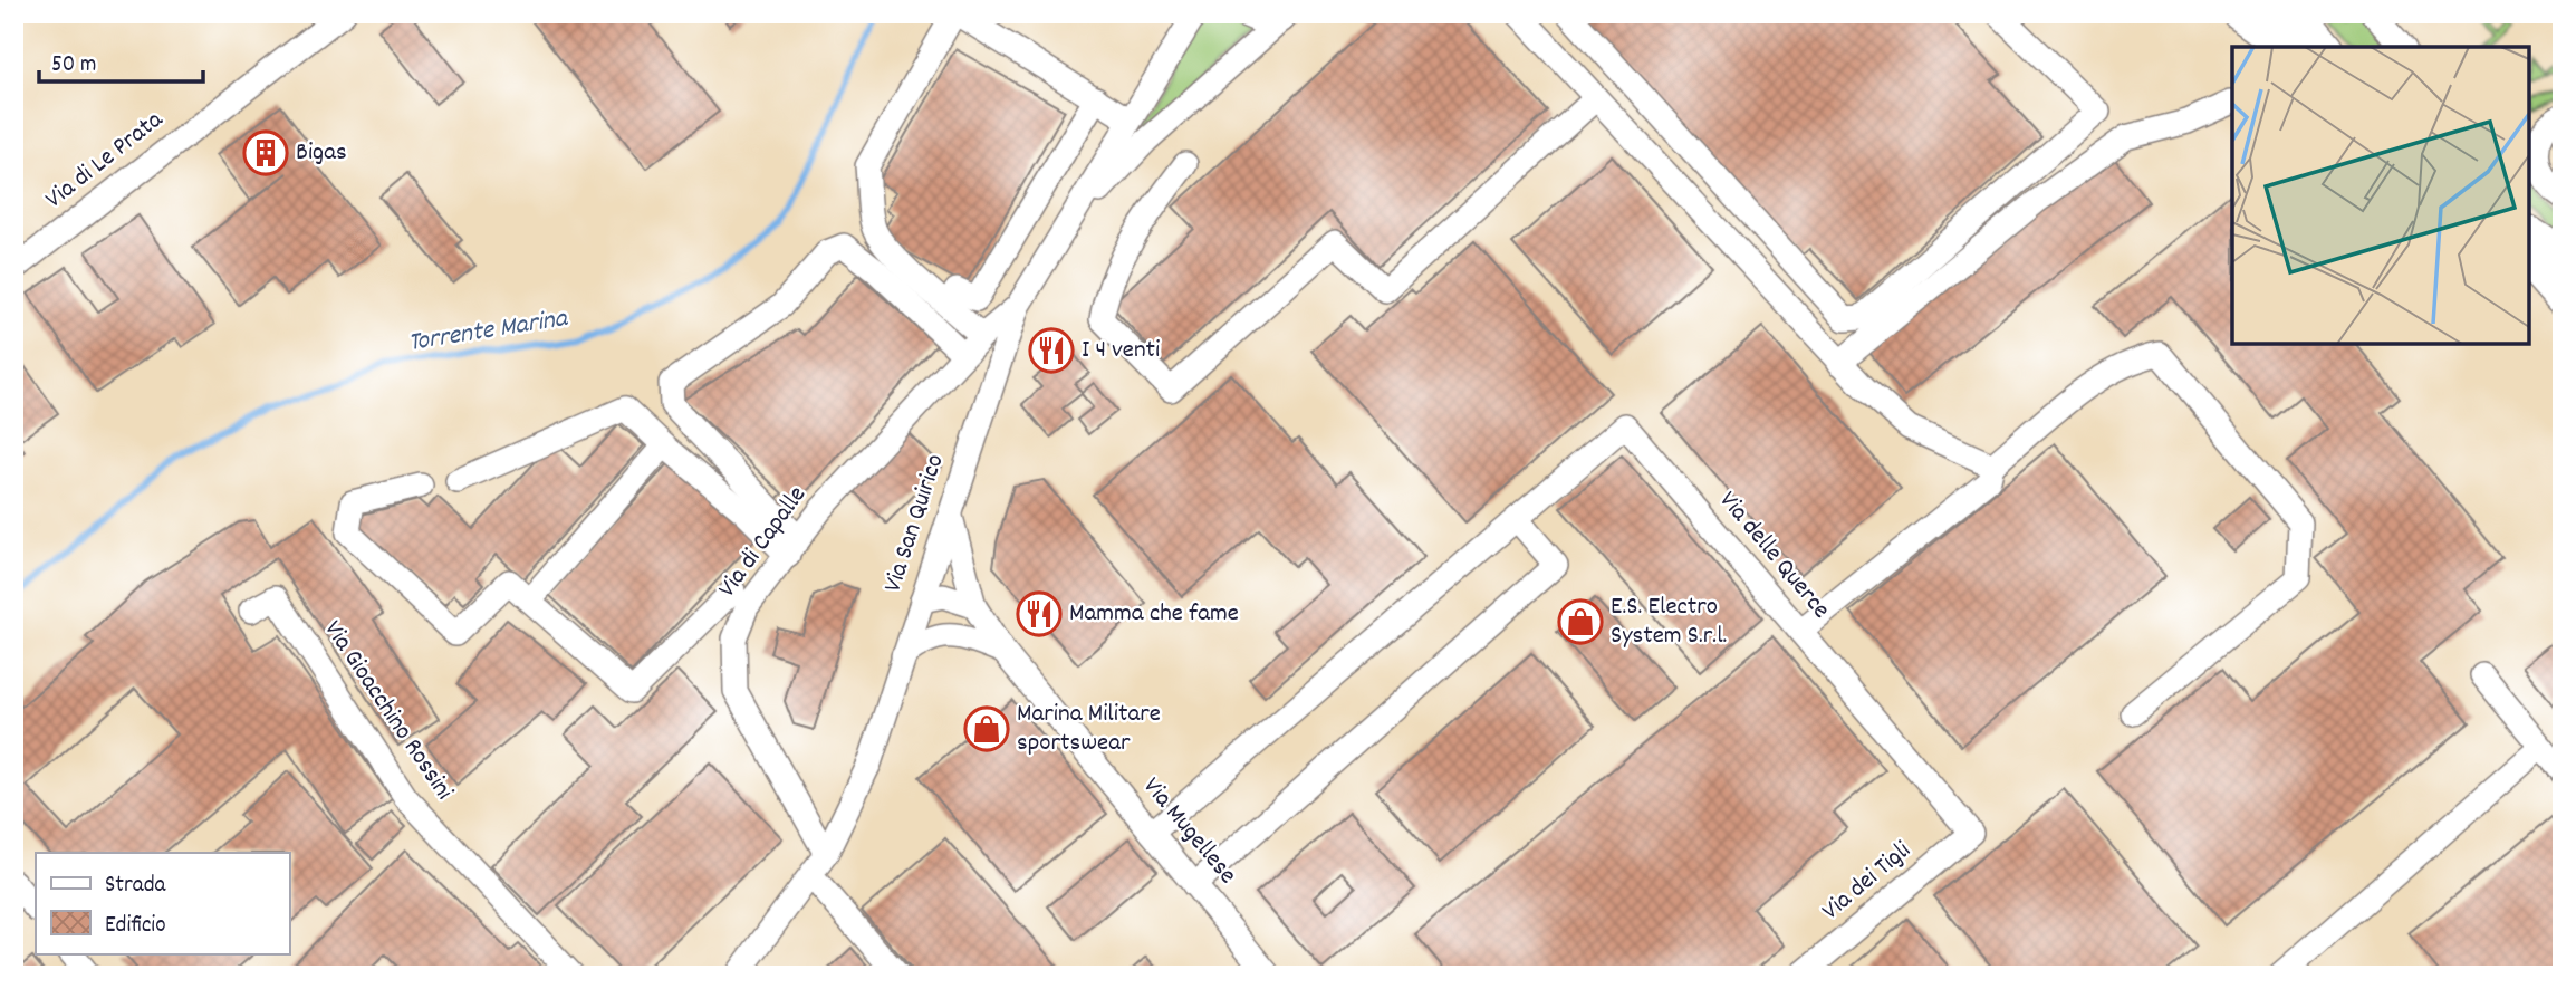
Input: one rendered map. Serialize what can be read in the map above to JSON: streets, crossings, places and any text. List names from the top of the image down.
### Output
{
  "streets": {
    "street": [
      "Via di Le Prata",
      "Via San Quirico",
      "Via di Capalle",
      "Via delle Querce",
      "Via Gioacchino Rossini",
      "Via Mugellese",
      "Via dei Tigli"
    ]
  },
  "crossings": [
    ["Via San Quirico", "Via di Capalle"],
    ["Via San Quirico", "Via Mugellese"],
    ["Via delle Querce", "Via Mugellese"],
    ["Via delle Querce", "Via dei Tigli"]
  ],
  "water": ["Torrente Marina"],
  "places": {
    "building": ["Bigas"],
    "restaurant": ["I 4 venti", "Mamma che fame"],
    "shop": ["E.S. Electro System S.r.l.", "Marina Militare sportswear"]
  },
  "legend": ["Strada", "Edificio"],
  "scale_bar": "50 m"
}
